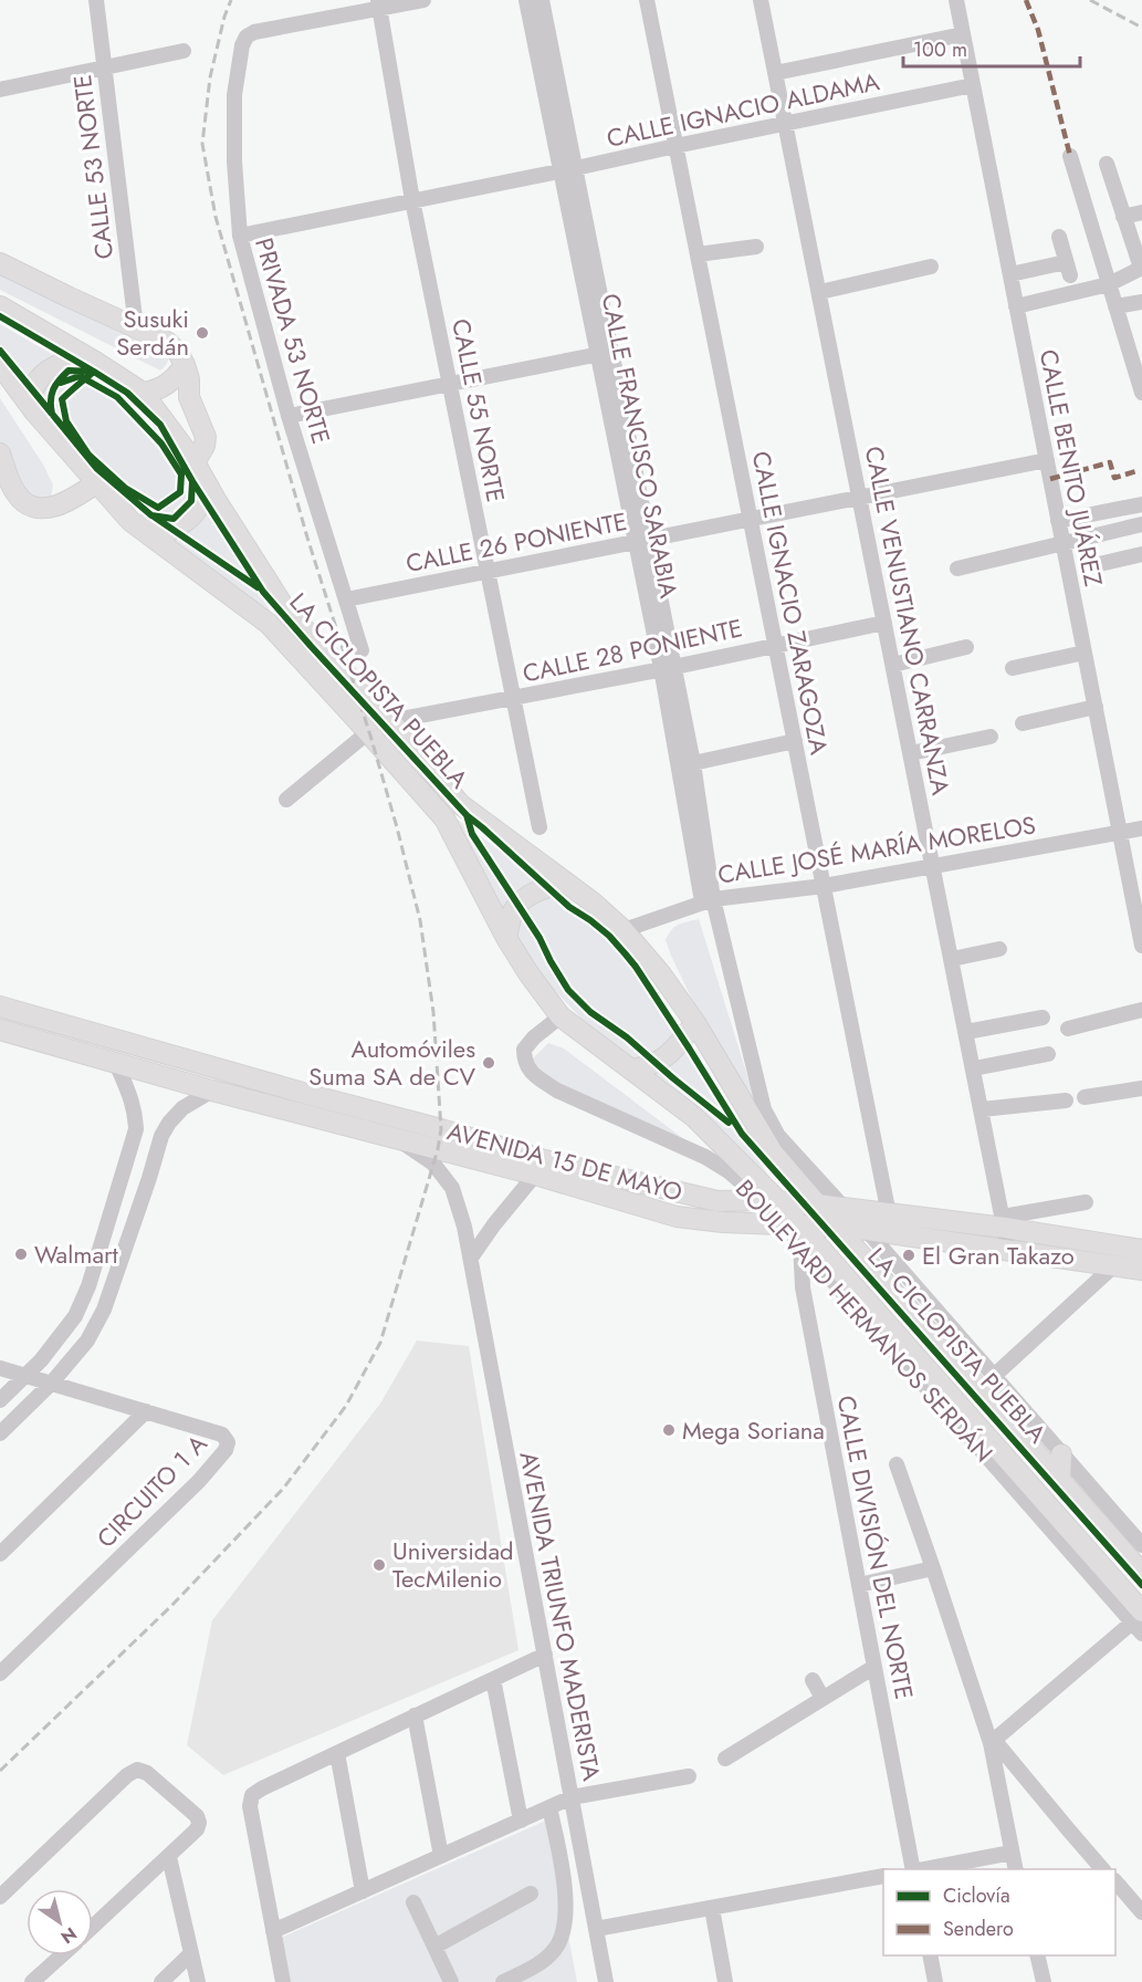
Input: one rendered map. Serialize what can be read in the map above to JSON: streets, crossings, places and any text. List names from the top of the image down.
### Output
{
  "streets": {
    "main road": ["AVENIDA 15 DE MAYO", "BOULEVARD HERMANOS SERDÁN"],
    "street": [
      "CALLE IGNACIO ALDAMA",
      "CALLE 53 NORTE",
      "PRIVADA 53 NORTE",
      "CALLE 55 NORTE",
      "CALLE FRANCISCO SARABIA",
      "CALLE BENITO JUÁREZ",
      "CALLE 26 PONIENTE",
      "CALLE IGNACIO ZARAGOZA",
      "CALLE VENUSTIANO CARRANZA",
      "CALLE 28 PONIENTE",
      "CALLE JOSÉ MARÍA MORELOS",
      "CIRCUITO 1 A",
      "CALLE DIVISIÓN DEL NORTE",
      "AVENIDA TRIUNFO MADERISTA"
    ],
    "cycle path": ["LA CICLOPISTA PUEBLA"]
  },
  "crossings": [
    ["CALLE IGNACIO ALDAMA", "PRIVADA 53 NORTE"],
    ["CALLE IGNACIO ALDAMA", "CALLE 55 NORTE"],
    ["CALLE IGNACIO ALDAMA", "CALLE FRANCISCO SARABIA"],
    ["CALLE IGNACIO ALDAMA", "CALLE BENITO JUÁREZ"],
    ["CALLE IGNACIO ALDAMA", "CALLE IGNACIO ZARAGOZA"],
    ["CALLE IGNACIO ALDAMA", "CALLE VENUSTIANO CARRANZA"],
    ["PRIVADA 53 NORTE", "CALLE 55 NORTE"],
    ["PRIVADA 53 NORTE", "CALLE 26 PONIENTE"],
    ["CALLE 55 NORTE", "CALLE 26 PONIENTE"],
    ["CALLE 55 NORTE", "CALLE 28 PONIENTE"],
    ["CALLE FRANCISCO SARABIA", "CALLE 26 PONIENTE"],
    ["CALLE FRANCISCO SARABIA", "CALLE 28 PONIENTE"],
    ["CALLE FRANCISCO SARABIA", "CALLE JOSÉ MARÍA MORELOS"],
    ["CALLE FRANCISCO SARABIA", "BOULEVARD HERMANOS SERDÁN"],
    ["CALLE BENITO JUÁREZ", "CALLE 26 PONIENTE"],
    ["CALLE BENITO JUÁREZ", "CALLE JOSÉ MARÍA MORELOS"],
    ["CALLE 26 PONIENTE", "CALLE IGNACIO ZARAGOZA"],
    ["CALLE 26 PONIENTE", "CALLE VENUSTIANO CARRANZA"],
    ["CALLE IGNACIO ZARAGOZA", "CALLE 28 PONIENTE"],
    ["CALLE IGNACIO ZARAGOZA", "CALLE JOSÉ MARÍA MORELOS"],
    ["CALLE IGNACIO ZARAGOZA", "AVENIDA 15 DE MAYO"],
    ["CALLE VENUSTIANO CARRANZA", "CALLE 28 PONIENTE"],
    ["CALLE VENUSTIANO CARRANZA", "CALLE JOSÉ MARÍA MORELOS"],
    ["CALLE VENUSTIANO CARRANZA", "AVENIDA 15 DE MAYO"],
    ["CALLE 28 PONIENTE", "BOULEVARD HERMANOS SERDÁN"],
    ["CALLE JOSÉ MARÍA MORELOS", "BOULEVARD HERMANOS SERDÁN"],
    ["AVENIDA 15 DE MAYO", "BOULEVARD HERMANOS SERDÁN"],
    ["AVENIDA 15 DE MAYO", "CALLE DIVISIÓN DEL NORTE"],
    ["AVENIDA 15 DE MAYO", "AVENIDA TRIUNFO MADERISTA"],
    ["BOULEVARD HERMANOS SERDÁN", "CALLE DIVISIÓN DEL NORTE"]
  ],
  "places": [
    "Susuki Serdán",
    "Automóviles Suma SA de CV",
    "Walmart",
    "El Gran Takazo",
    "Mega Soriana",
    "Universidad TecMilenio"
  ],
  "legend": ["Ciclovía", "Sendero"],
  "scale_bar": "100 m",
  "north": "bottom right"
}
